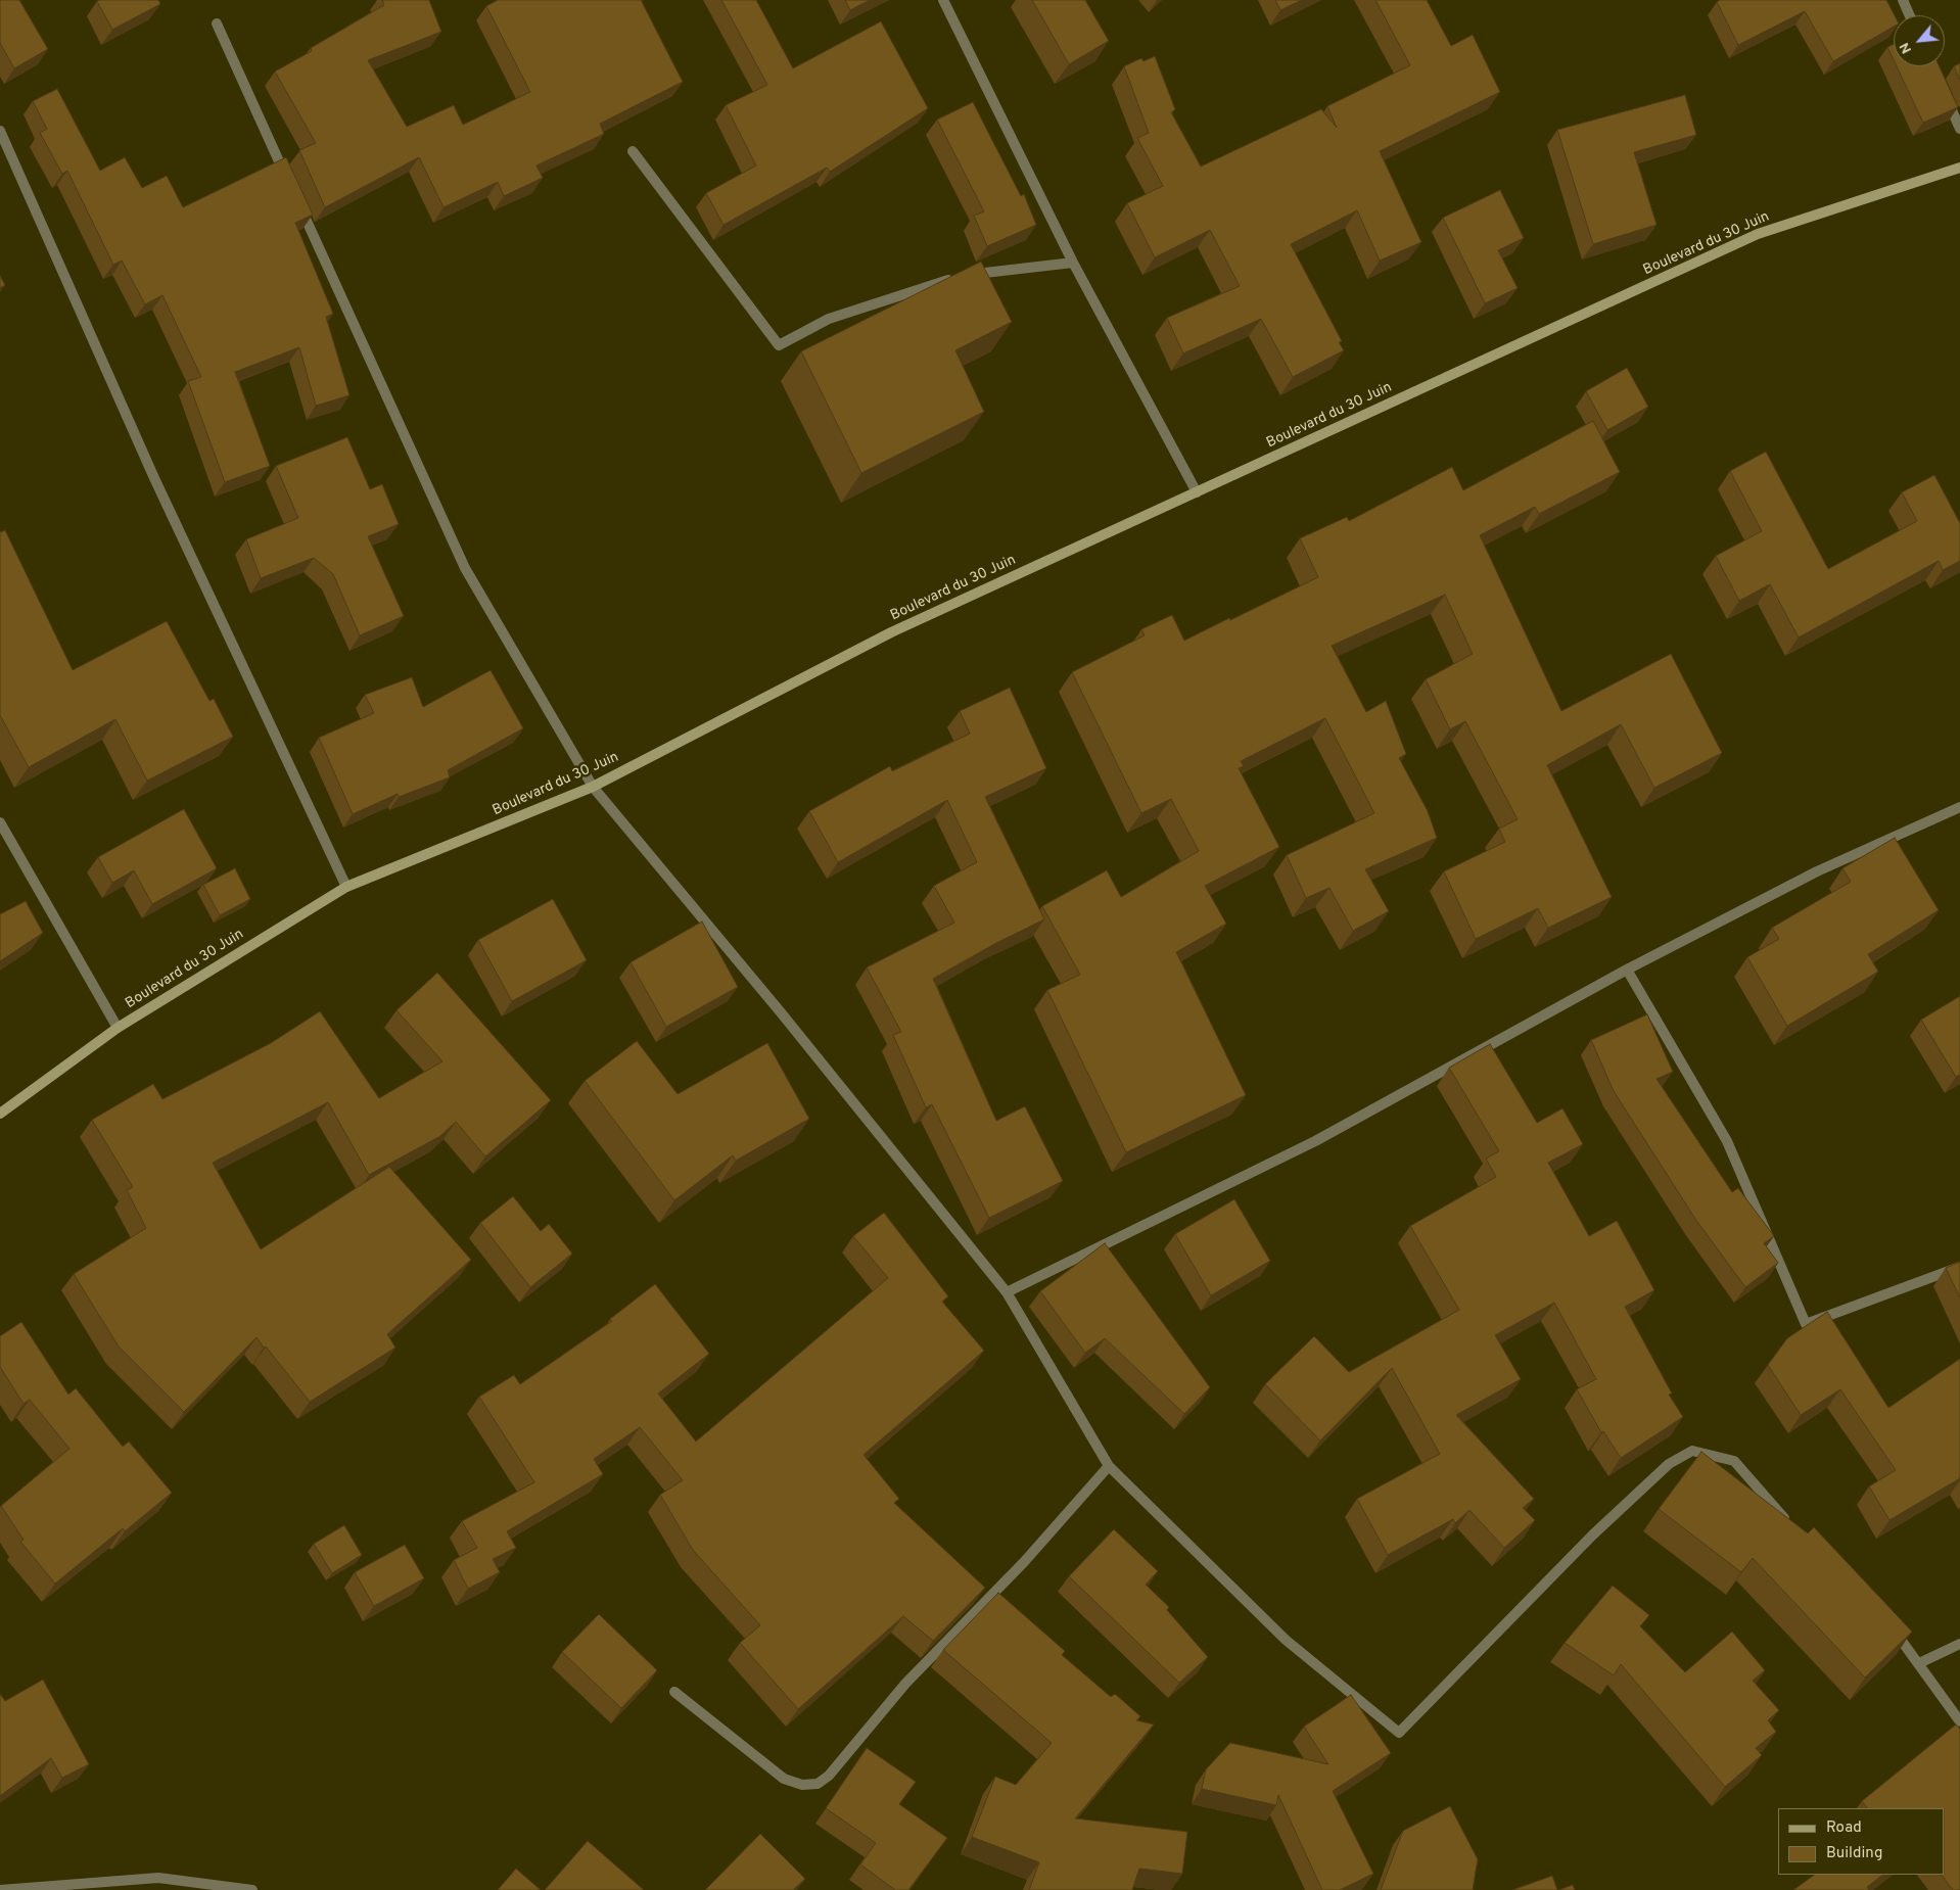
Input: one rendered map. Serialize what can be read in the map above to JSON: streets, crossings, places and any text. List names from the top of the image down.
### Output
{
  "streets": {
    "street": ["Boulevard du 30 Juin"]
  },
  "legend": ["Road", "Building"],
  "north": "bottom left"
}
